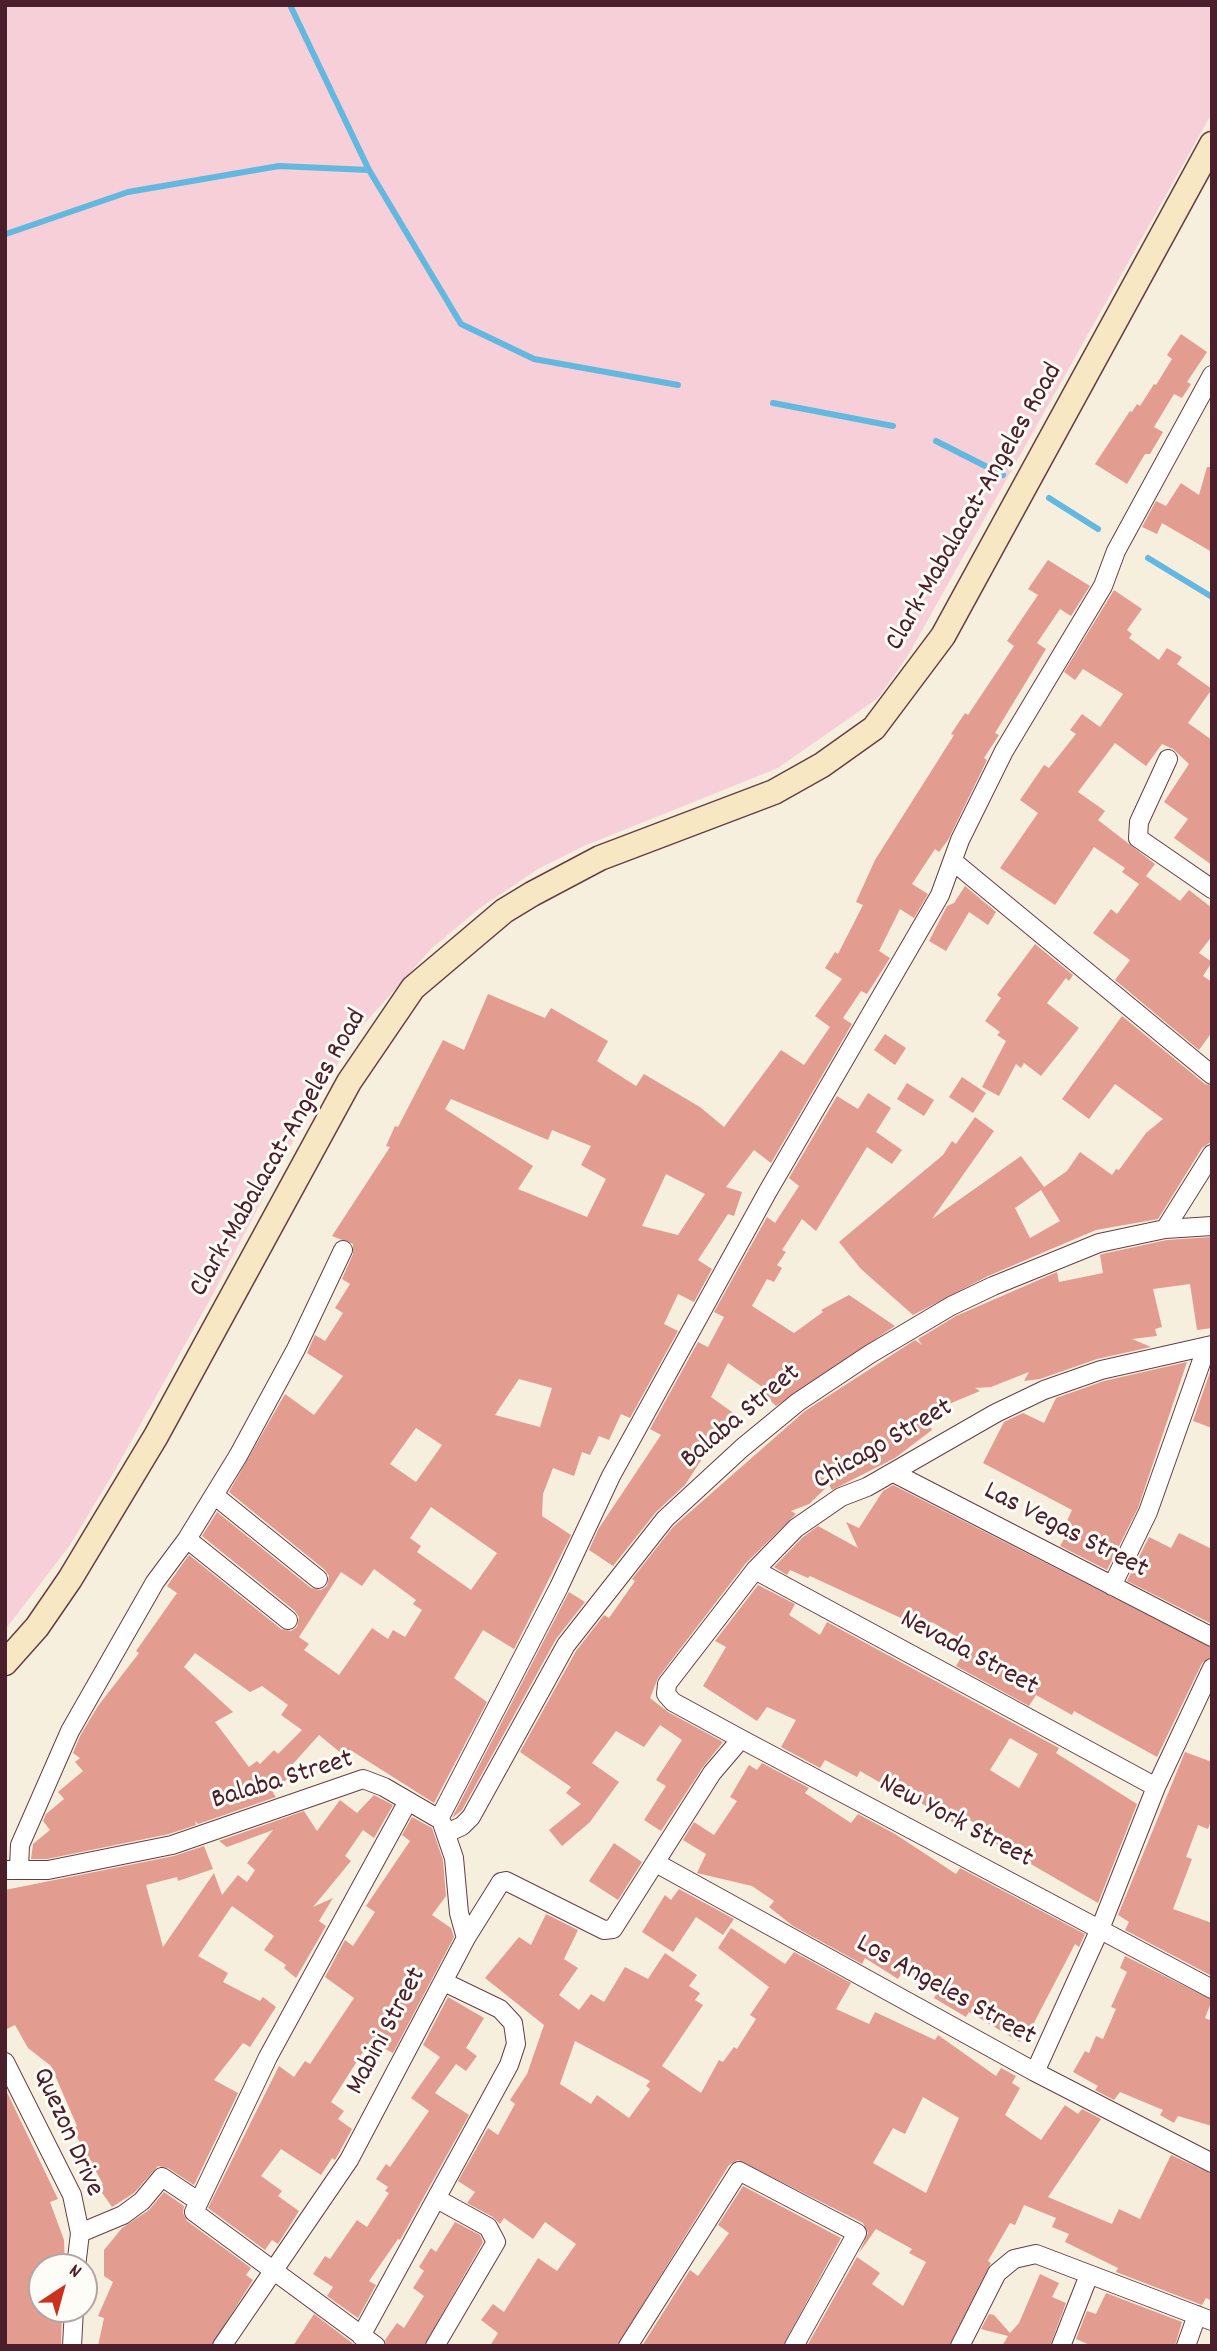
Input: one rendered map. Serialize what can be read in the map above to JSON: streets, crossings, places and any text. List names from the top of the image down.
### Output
{
  "streets": {
    "main road": ["Clark-Mabalacat-Angeles Road"],
    "street": [
      "Balaba Street",
      "Chicago Street",
      "Las Vegas Street",
      "Nevada Street",
      "New York Street",
      "Los Angeles Street",
      "Mabini Street",
      "Quezon Drive"
    ]
  },
  "crossings": [
    ["Chicago Street", "Las Vegas Street"],
    ["Chicago Street", "Nevada Street"],
    ["Chicago Street", "New York Street"],
    ["Los Angeles Street", "Mabini Street"]
  ],
  "north": "top right"
}
